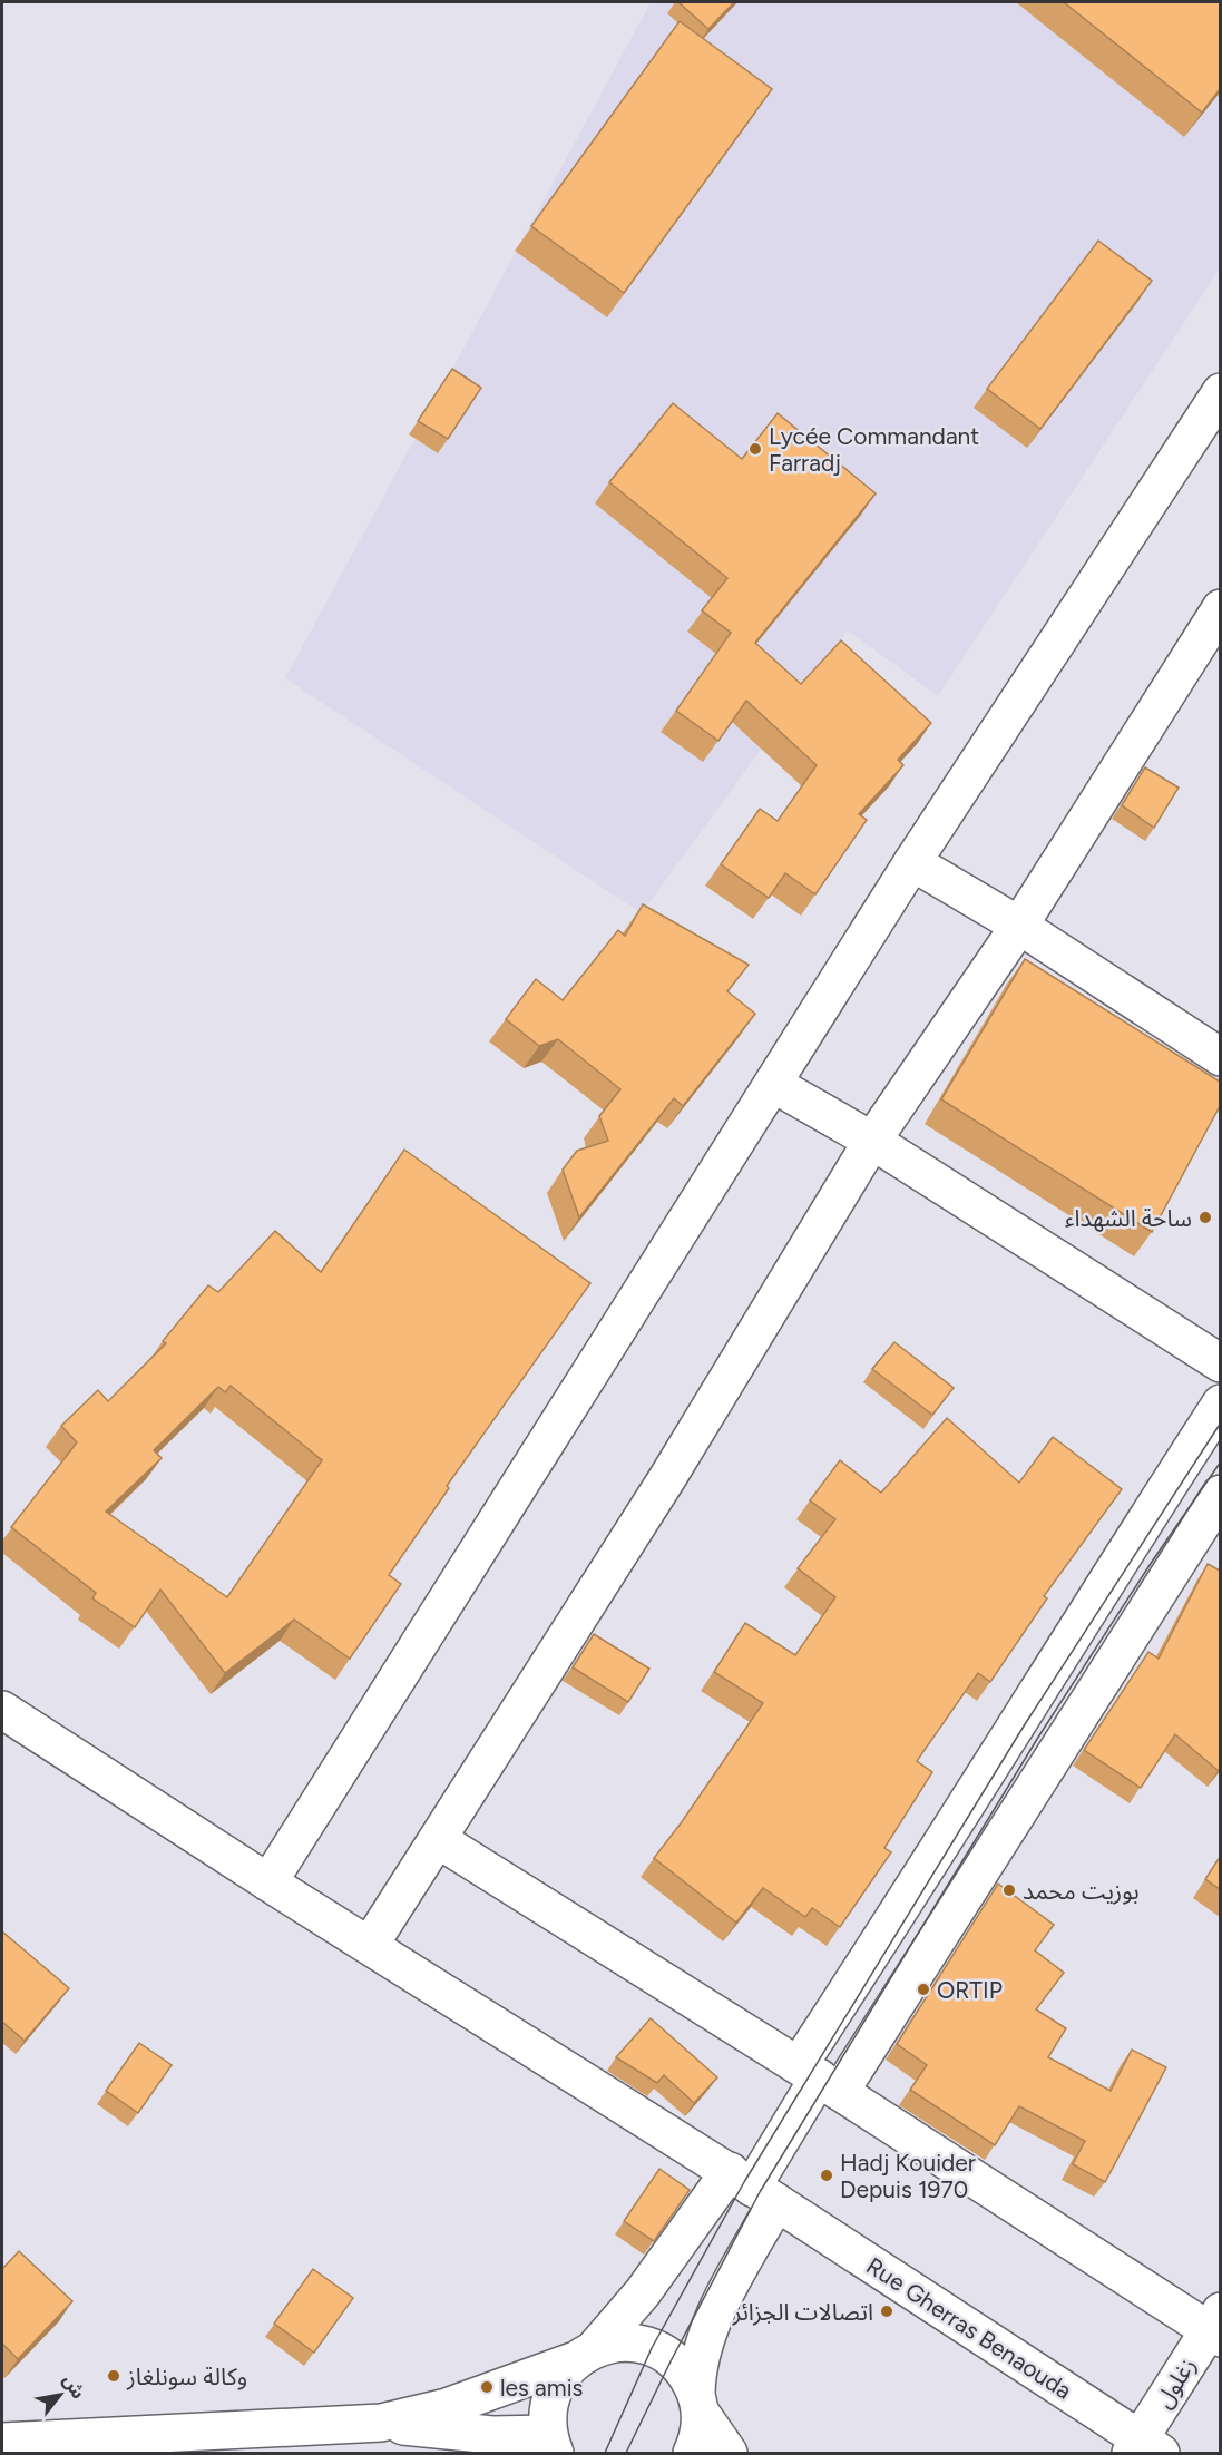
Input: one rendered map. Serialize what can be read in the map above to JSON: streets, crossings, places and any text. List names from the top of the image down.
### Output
{
  "streets": {
    "main road": ["Rue Gherras Benaouda", "زغلول"]
  },
  "crossings": [
    ["Rue Gherras Benaouda", "زغلول"]
  ],
  "places": [
    "Lycée Commandant Farradj",
    "ساحة الشهداء",
    "بوزيت محمد",
    "ORTIP",
    "Hadj Kouider Depuis 1970",
    "اتصالات الجزائر",
    "وكالة سونلغاز",
    "les amis"
  ],
  "north": "top right"
}
